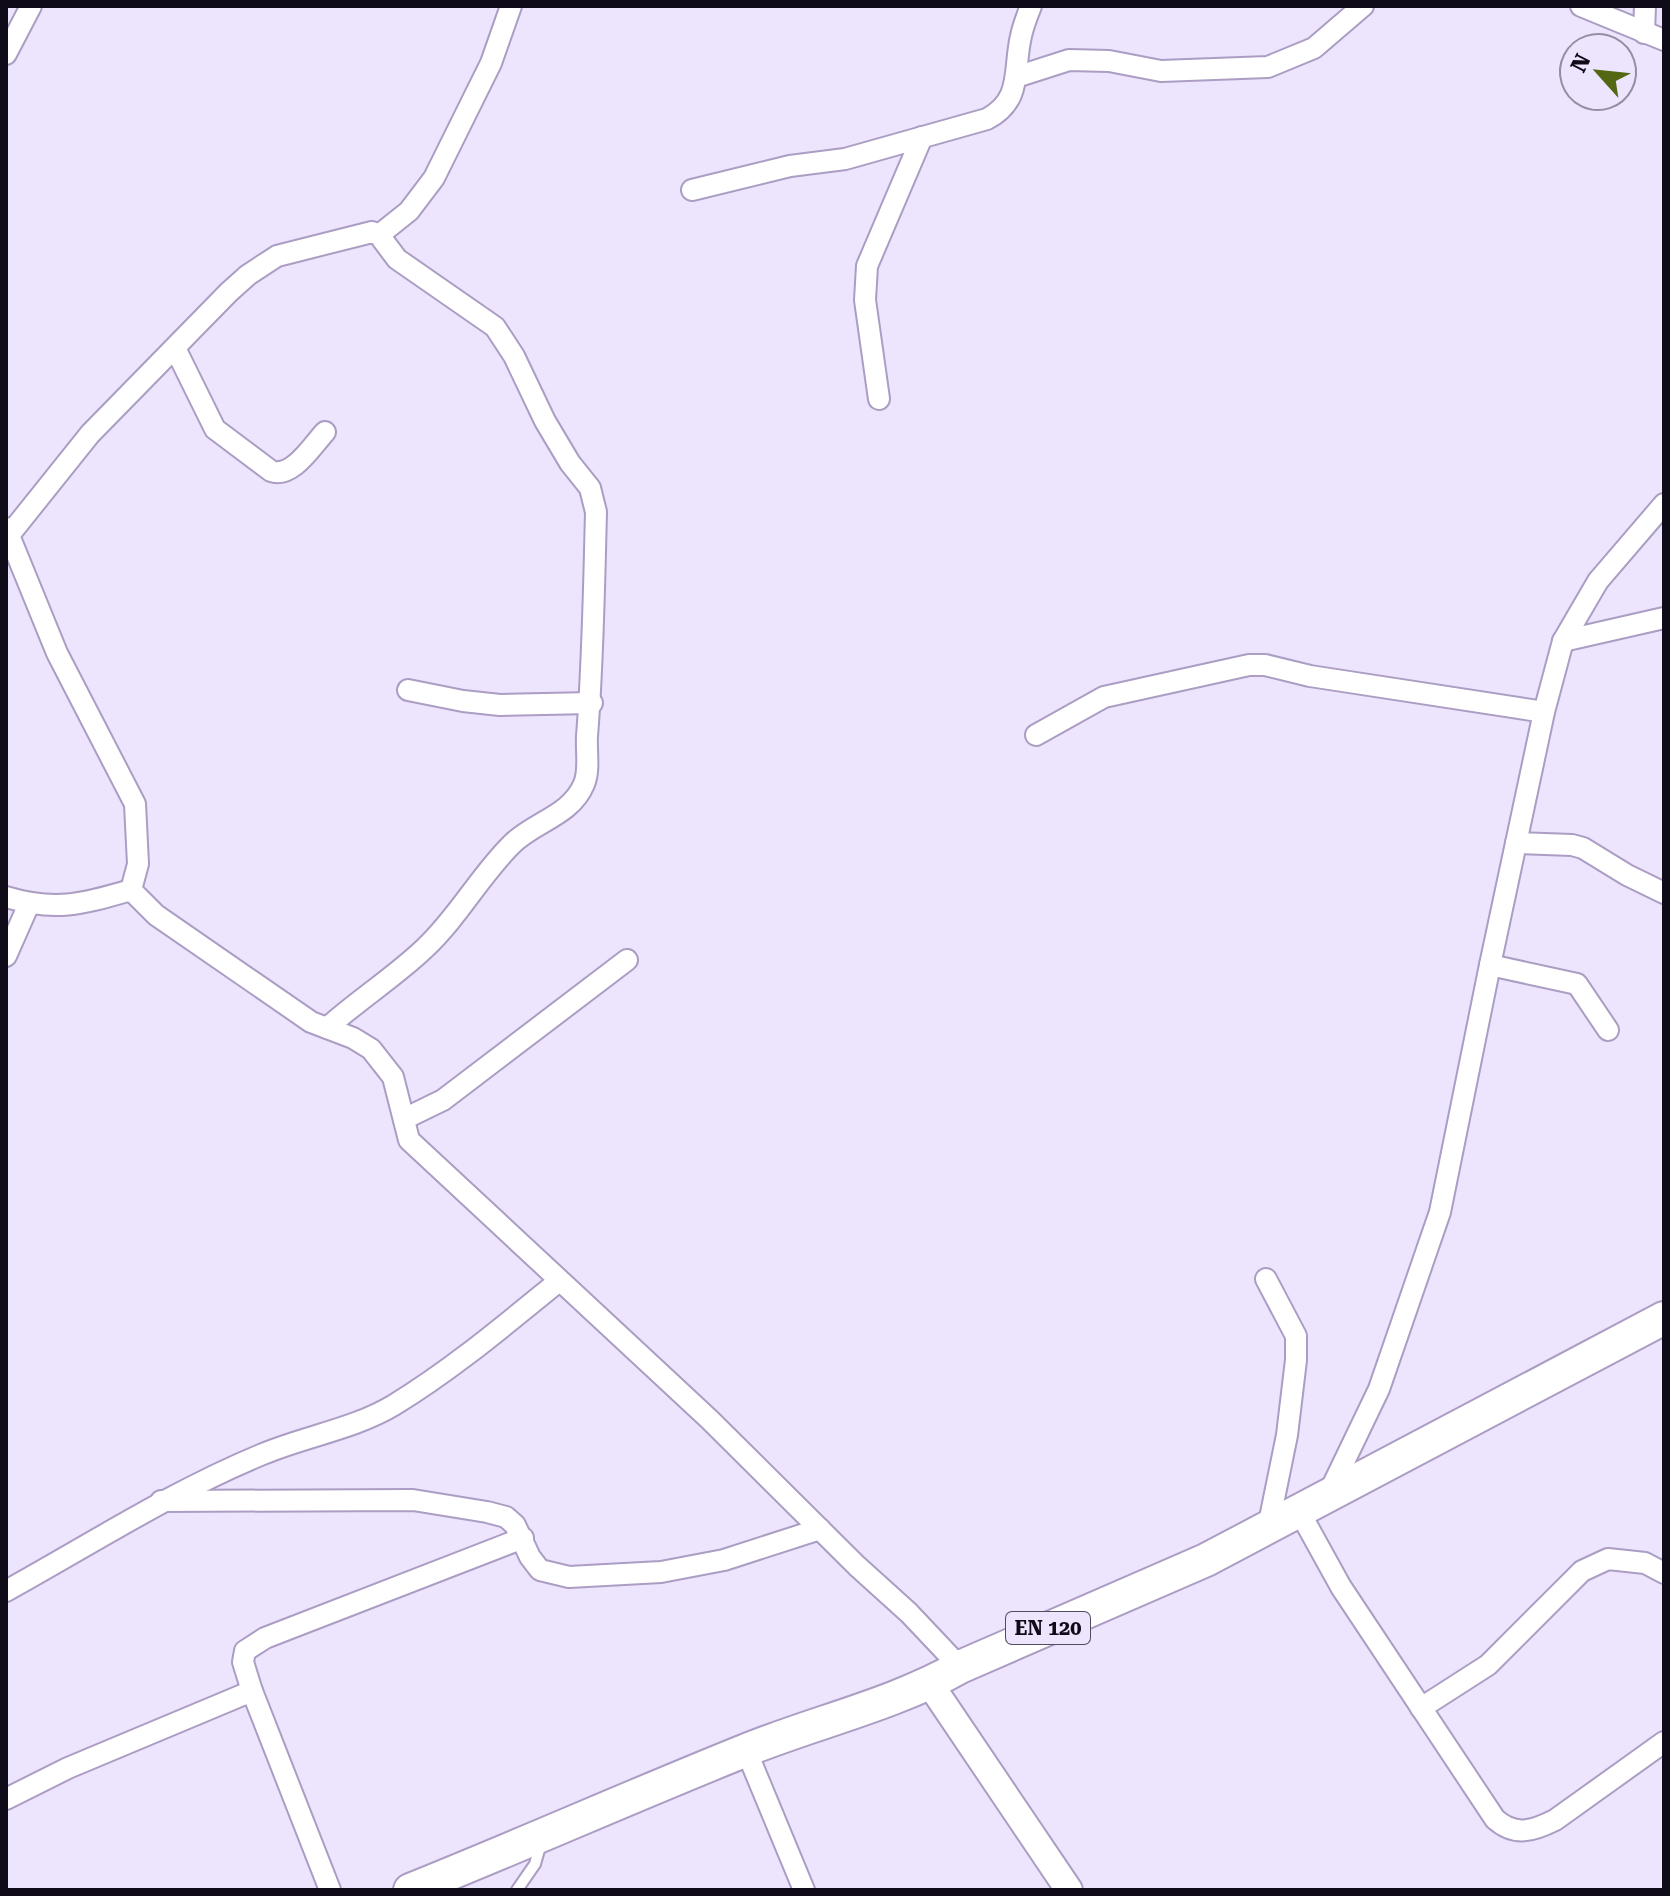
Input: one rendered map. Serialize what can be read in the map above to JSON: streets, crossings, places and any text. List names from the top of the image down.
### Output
{
  "streets": {
    "main road": ["EN 120"]
  },
  "north": "top left"
}
